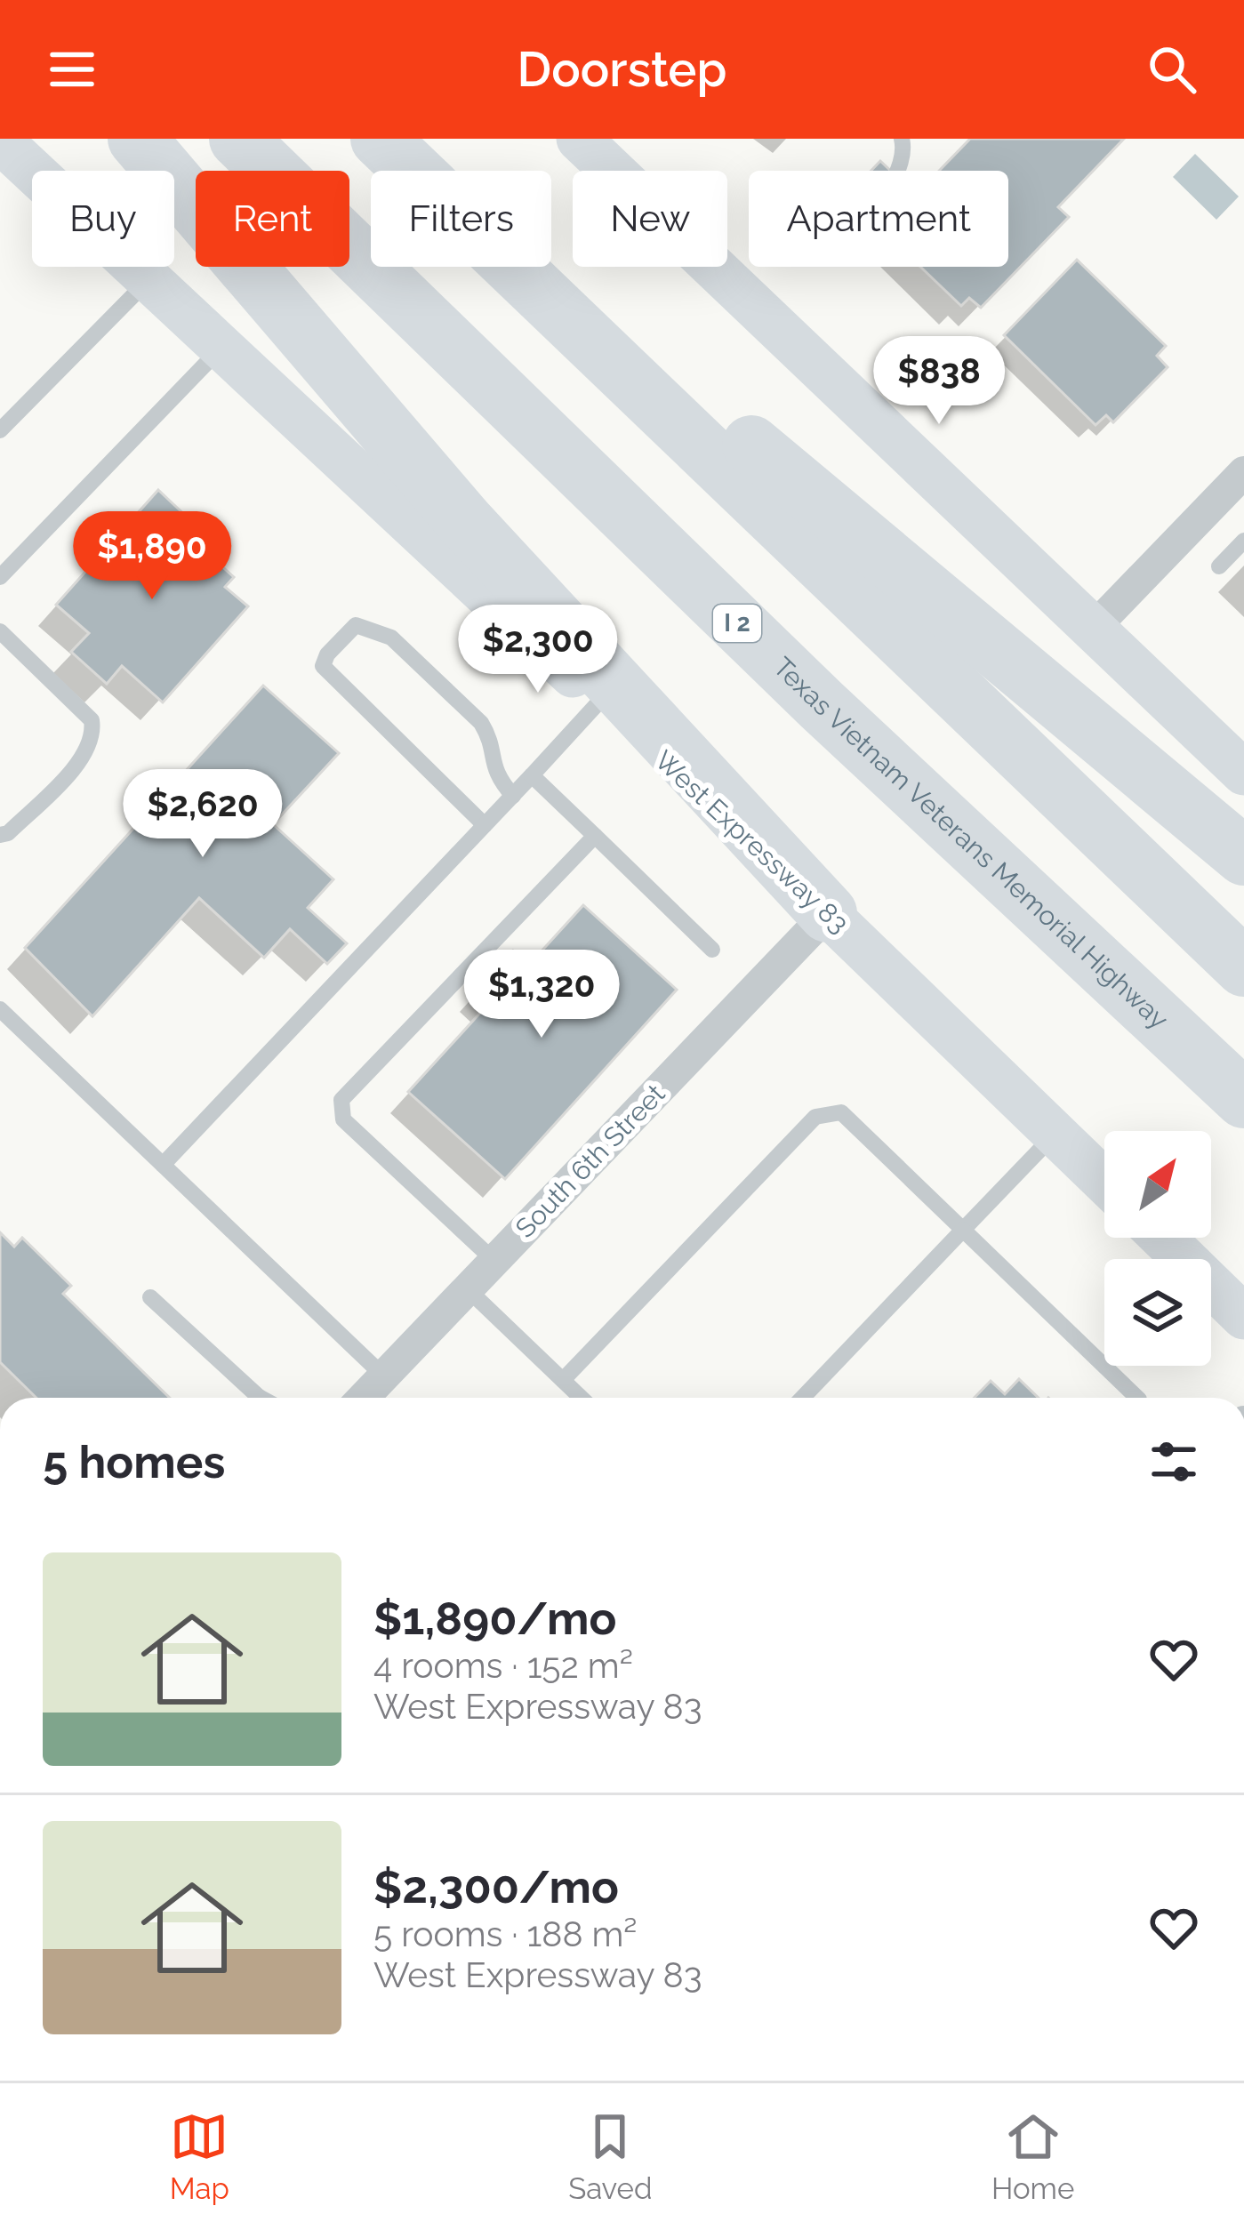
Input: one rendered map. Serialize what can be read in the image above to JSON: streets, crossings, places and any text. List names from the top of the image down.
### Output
{
  "streets": {
    "highway": ["I 2", "Texas Vietnam Veterans Memorial Highway"],
    "main road": ["West Expressway 83"],
    "street": ["South 6th Street"]
  },
  "crossings": [
    ["West Expressway 83", "South 6th Street"]
  ],
  "north": "top right",
  "page": {
    "header": "Doorstep",
    "chip": [
      "Buy",
      "Rent",
      "Filters",
      "New",
      "Apartment"
    ],
    "price": [
      "$838",
      "$1,890",
      "$2,300",
      "$2,620",
      "$1,320"
    ],
    "heading": "5 homes",
    "list": [
      {
        "name": "$1,890/mo",
        "note": "4 rooms · 152 m² · West Expressway 83"
      },
      {
        "name": "$2,300/mo",
        "note": "5 rooms · 188 m² · West Expressway 83"
      }
    ],
    "tabs": ["Map", "Saved", "Home"]
  }
}
